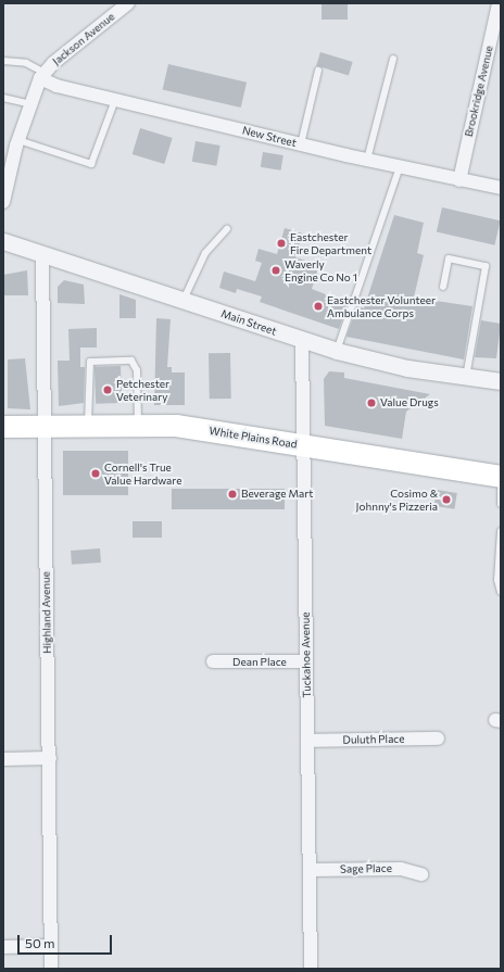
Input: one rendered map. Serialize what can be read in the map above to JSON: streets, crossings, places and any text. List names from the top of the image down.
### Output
{
  "streets": {
    "main road": ["White Plains Road"],
    "street": [
      "Jackson Avenue",
      "Brookridge Avenue",
      "New Street",
      "Main Street",
      "Highland Avenue",
      "Tuckahoe Avenue",
      "Dean Place",
      "Duluth Place",
      "Sage Place"
    ]
  },
  "crossings": [
    ["Jackson Avenue", "New Street"],
    ["Brookridge Avenue", "New Street"],
    ["Main Street", "Highland Avenue"],
    ["Main Street", "Tuckahoe Avenue"],
    ["White Plains Road", "Highland Avenue"],
    ["White Plains Road", "Tuckahoe Avenue"],
    ["Tuckahoe Avenue", "Dean Place"],
    ["Tuckahoe Avenue", "Duluth Place"],
    ["Tuckahoe Avenue", "Sage Place"]
  ],
  "places": [
    "Eastchester Fire Department",
    "Waverly Engine Co No 1",
    "Eastchester Volunteer Ambulance Corps",
    "Petchester Veterinary",
    "Value Drugs",
    "Cornell's True Value Hardware",
    "Beverage Mart",
    "Cosimo & Johnny's Pizzeria"
  ],
  "scale_bar": "50 m"
}
